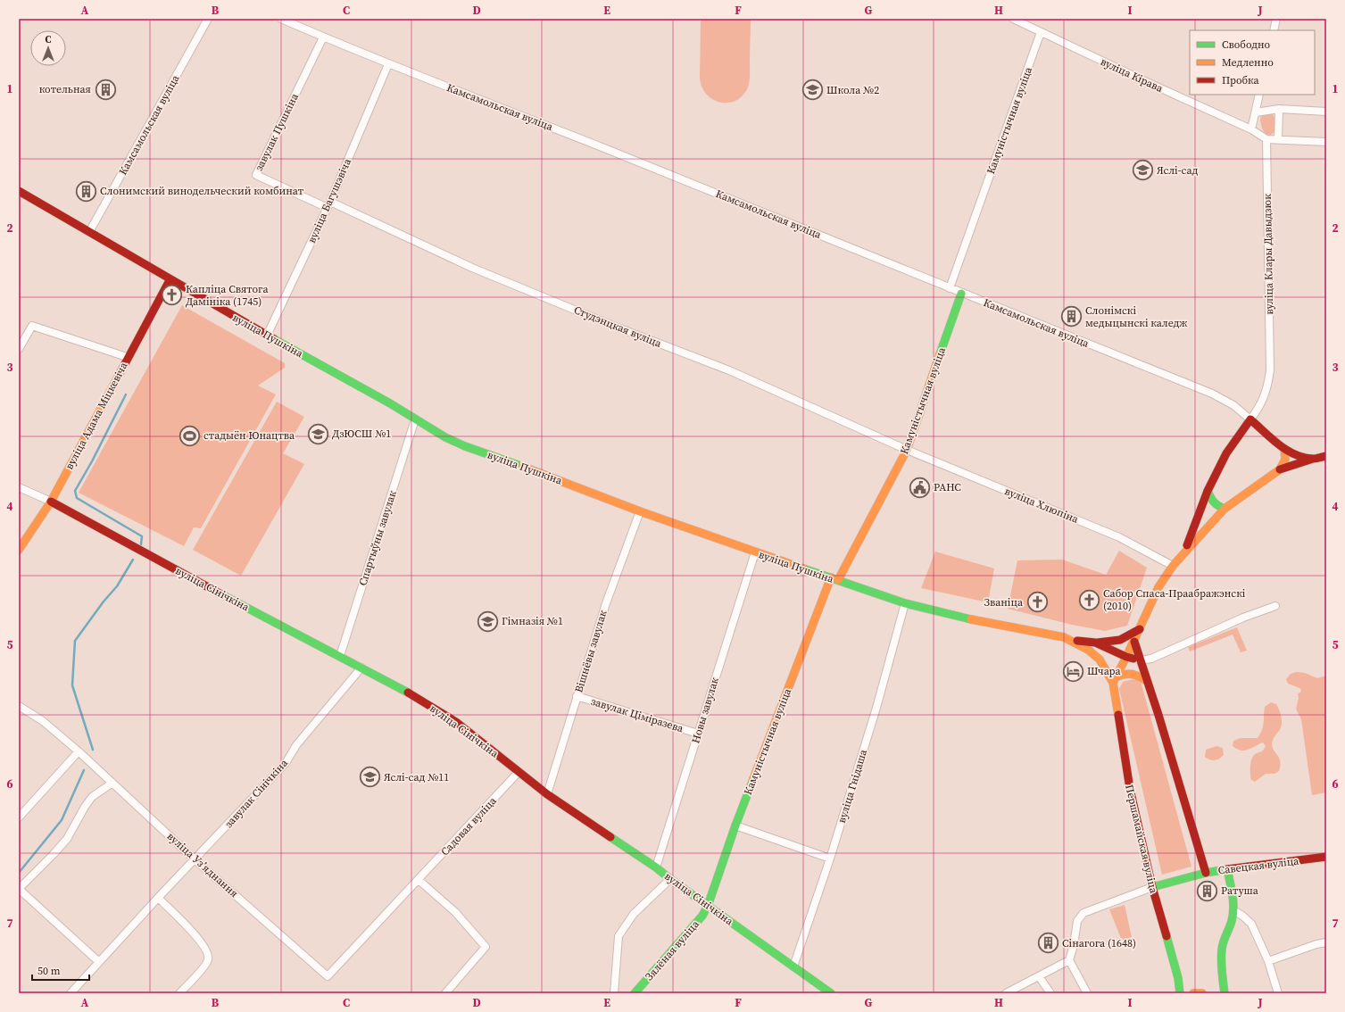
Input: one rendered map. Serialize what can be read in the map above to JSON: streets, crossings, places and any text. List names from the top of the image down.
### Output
{
  "streets": {
    "main road": [
      "Камуністычная вуліца",
      "вуліца Пушкіна",
      "вуліца Адама Міцкевіча",
      "вуліца Сінічкіна",
      "Першамайская вуліца",
      "Савецкая вуліца",
      "Зялёная вуліца"
    ],
    "street": [
      "вуліца Кірава",
      "Камсамольская вуліца",
      "завулак Пушкіна",
      "вуліца Багушэвіча",
      "вуліца Клары Давыдзюк",
      "Студэнцкая вуліца",
      "вуліца Хлюпіна",
      "Спартыўны завулак",
      "Вішнёвы завулак",
      "Новы завулак",
      "завулак Ціміразева",
      "вуліца Гнідаша",
      "завулак Сінічкіна",
      "Садовая вуліца",
      "вуліца Узʼяднання"
    ]
  },
  "crossings": [
    ["вуліца Кірава", "Камуністычная вуліца"],
    ["Камсамольская вуліца", "Камуністычная вуліца"],
    ["Камсамольская вуліца", "завулак Пушкіна"],
    ["Камсамольская вуліца", "вуліца Багушэвіча"],
    ["Камсамольская вуліца", "вуліца Клары Давыдзюк"],
    ["Камсамольская вуліца", "вуліца Пушкіна"],
    ["Камуністычная вуліца", "Студэнцкая вуліца"],
    ["Камуністычная вуліца", "вуліца Пушкіна"],
    ["Камуністычная вуліца", "вуліца Хлюпіна"],
    ["Камуністычная вуліца", "вуліца Сінічкіна"],
    ["Камуністычная вуліца", "Зялёная вуліца"],
    ["завулак Пушкіна", "вуліца Багушэвіча"],
    ["завулак Пушкіна", "Студэнцкая вуліца"],
    ["вуліца Багушэвіча", "Студэнцкая вуліца"],
    ["вуліца Багушэвіча", "вуліца Пушкіна"],
    ["Студэнцкая вуліца", "вуліца Хлюпіна"],
    ["вуліца Пушкіна", "вуліца Адама Міцкевіча"],
    ["вуліца Пушкіна", "Спартыўны завулак"],
    ["вуліца Пушкіна", "Вішнёвы завулак"],
    ["вуліца Пушкіна", "Новы завулак"],
    ["вуліца Пушкіна", "вуліца Гнідаша"],
    ["вуліца Пушкіна", "Першамайская вуліца"],
    ["вуліца Адама Міцкевіча", "вуліца Сінічкіна"],
    ["Спартыўны завулак", "вуліца Сінічкіна"],
    ["вуліца Сінічкіна", "Вішнёвы завулак"],
    ["вуліца Сінічкіна", "Новы завулак"],
    ["вуліца Сінічкіна", "вуліца Гнідаша"],
    ["вуліца Сінічкіна", "завулак Сінічкіна"],
    ["вуліца Сінічкіна", "Садовая вуліца"],
    ["вуліца Сінічкіна", "Зялёная вуліца"],
    ["Вішнёвы завулак", "завулак Ціміразева"],
    ["Новы завулак", "завулак Ціміразева"],
    ["завулак Сінічкіна", "вуліца Узʼяднання"],
    ["Садовая вуліца", "вуліца Узʼяднання"],
    ["Першамайская вуліца", "Савецкая вуліца"]
  ],
  "places": {
    "building": [
      "котельная",
      "Слонимский винодельческий комбинат",
      "Слонімскі медыцынскі каледж",
      "Ратуша",
      "Сінагога (1648)"
    ],
    "school or university": [
      "Школа №2",
      "Яслі-сад",
      "ДзЮСШ №1",
      "Гімназія №1",
      "Яслі-сад №11"
    ],
    "church": ["Капліца Святога Дамініка (1745)", "Сабор Спаса-Праабражэнскі (2010)", "Званіца"],
    "sports": ["стадыён Юнацтва"],
    "public building": ["РАНС"],
    "hotel": ["Шчара"]
  },
  "legend": ["Свободно", "Медленно", "Пробка"],
  "scale_bar": "50 m",
  "north": "top",
  "grid": {
    "columns": [
      "A",
      "B",
      "C",
      "D",
      "E",
      "F",
      "G",
      "H",
      "I",
      "J"
    ],
    "rows": [
      "1",
      "2",
      "3",
      "4",
      "5",
      "6",
      "7"
    ]
  }
}
